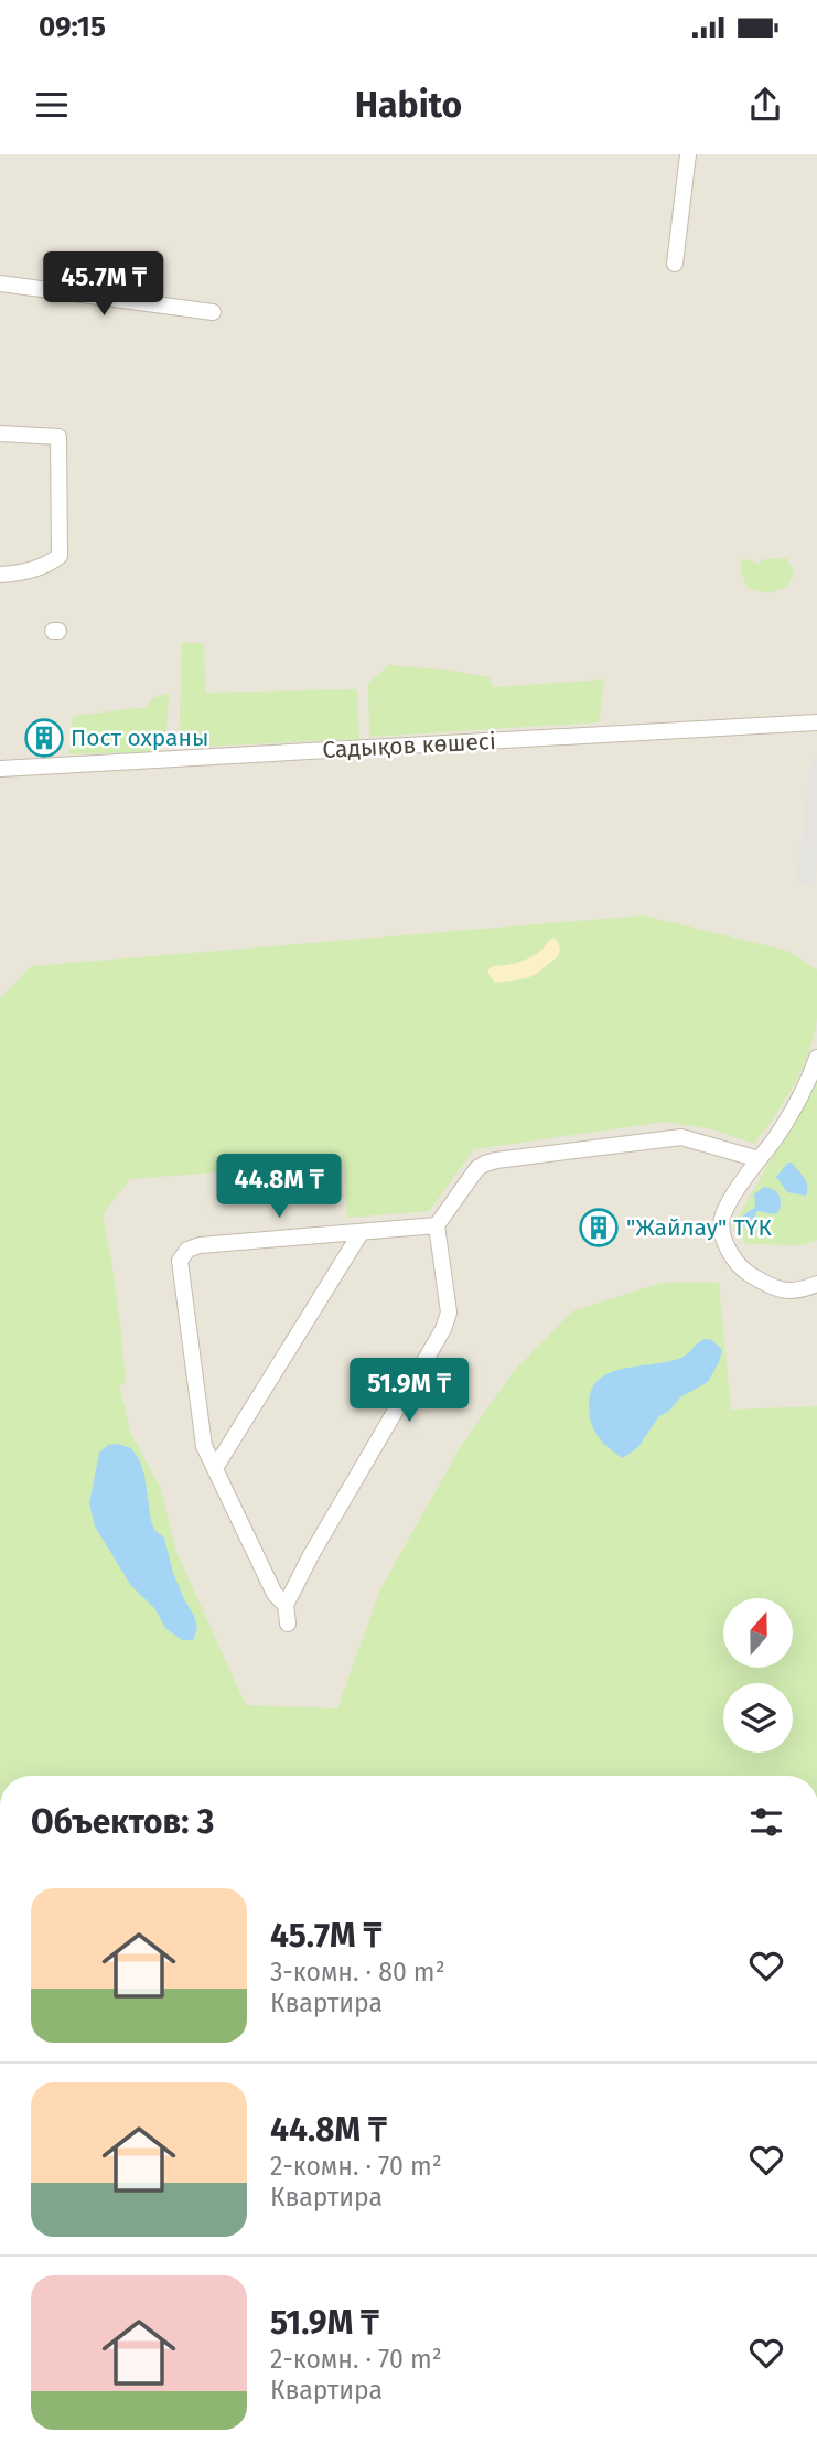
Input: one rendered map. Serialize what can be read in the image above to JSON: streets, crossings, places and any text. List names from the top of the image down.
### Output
{
  "streets": {
    "street": ["Садықов көшесі"]
  },
  "places": {
    "building": ["Пост охраны", "\"Жайлау\" ТҮК"]
  },
  "north": "top",
  "page": {
    "status": "09:15",
    "header": "Habito",
    "price": ["45.7M ₸", "44.8M ₸", "51.9M ₸"],
    "heading": "Объектов: 3",
    "list": [
      {
        "name": "45.7M ₸",
        "note": "3-комн. · 80 m² · Квартира"
      },
      {
        "name": "44.8M ₸",
        "note": "2-комн. · 70 m² · Квартира"
      },
      {
        "name": "51.9M ₸",
        "note": "2-комн. · 70 m² · Квартира"
      }
    ]
  }
}
